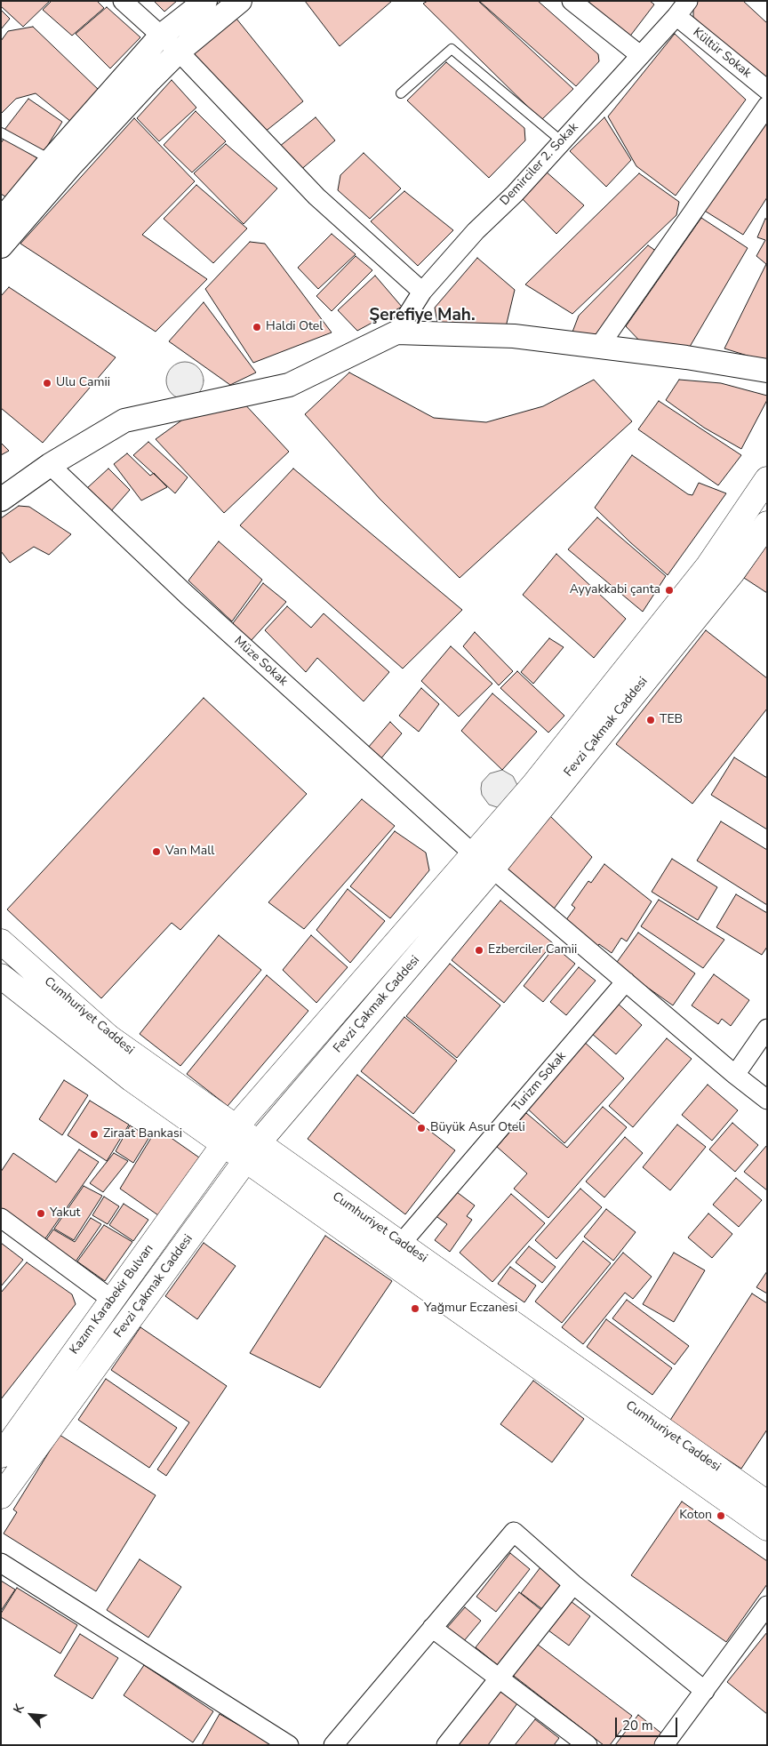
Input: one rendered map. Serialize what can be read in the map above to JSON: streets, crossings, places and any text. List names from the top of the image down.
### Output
{
  "streets": {
    "main road": ["Fevzi Çakmak Caddesi", "Cumhuriyet Caddesi", "Kazım Karabekir Bulvarı"],
    "street": [
      "Kültür Sokak",
      "Demirciler 2. Sokak",
      "Müze Sokak",
      "Turizm Sokak"
    ]
  },
  "crossings": [
    ["Kültür Sokak", "Demirciler 2. Sokak"],
    ["Müze Sokak", "Fevzi Çakmak Caddesi"],
    ["Fevzi Çakmak Caddesi", "Cumhuriyet Caddesi"],
    ["Fevzi Çakmak Caddesi", "Kazım Karabekir Bulvarı"],
    ["Cumhuriyet Caddesi", "Turizm Sokak"],
    ["Cumhuriyet Caddesi", "Kazım Karabekir Bulvarı"]
  ],
  "districts": ["Şerefiye Mah."],
  "places": [
    "Haldi Otel",
    "Ulu Camii",
    "Ayyakkabi çanta",
    "TEB",
    "Van Mall",
    "Ezberciler Camii",
    "Büyük Asur Oteli",
    "Ziraat Bankasi",
    "Yakut",
    "Yağmur Eczanesi",
    "Koton"
  ],
  "scale_bar": "20 m",
  "north": "top left"
}
